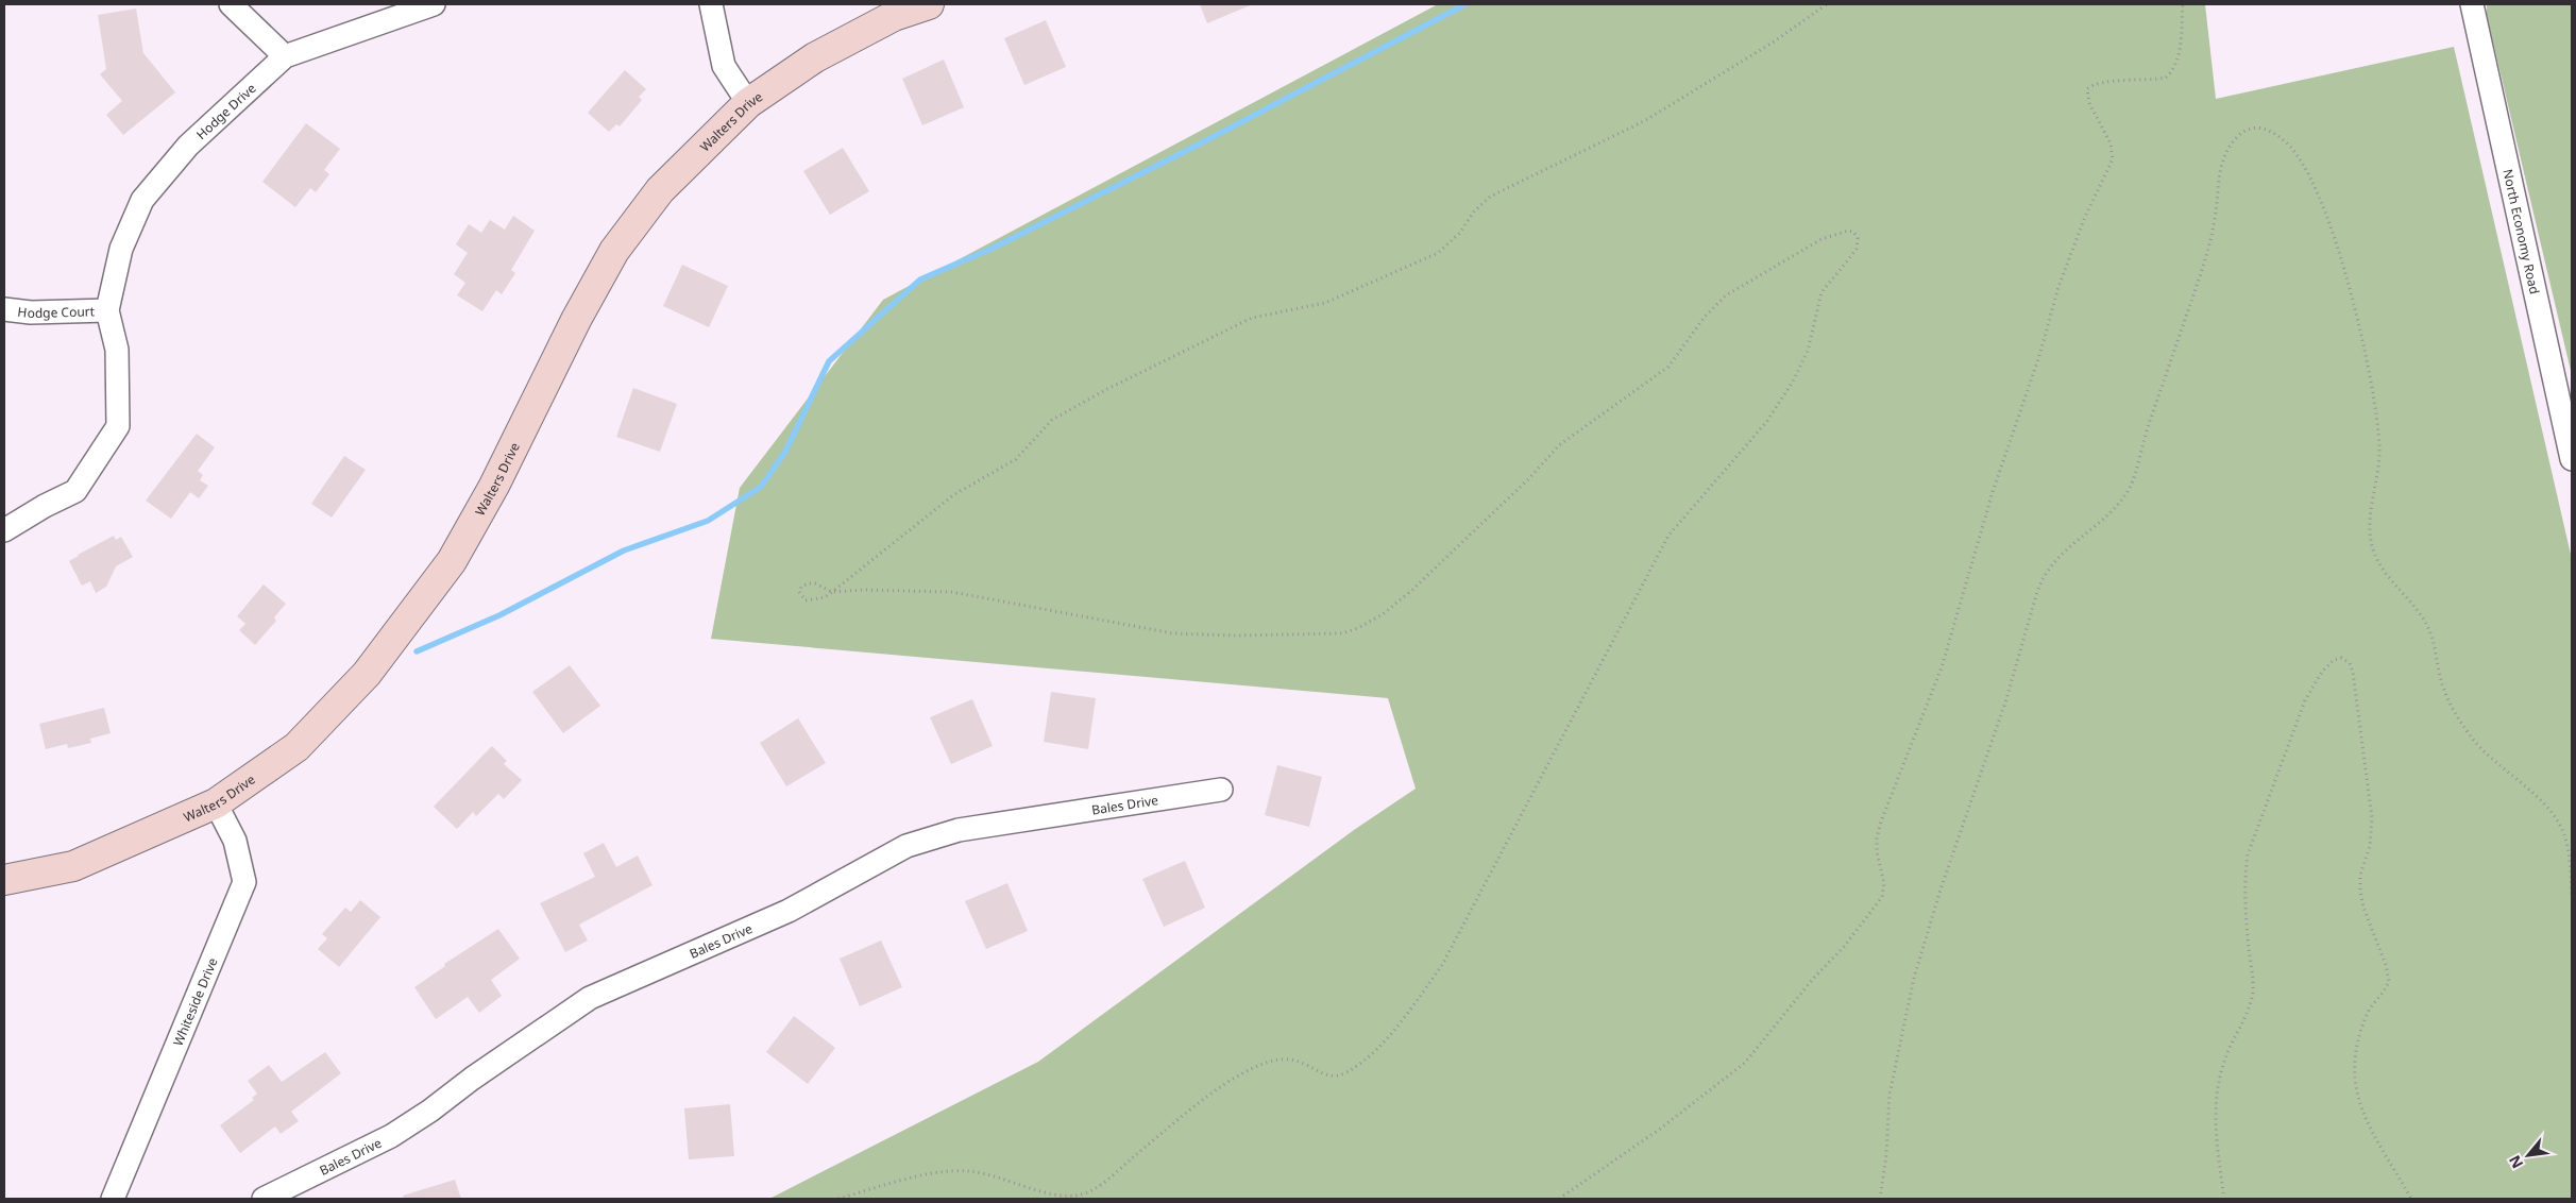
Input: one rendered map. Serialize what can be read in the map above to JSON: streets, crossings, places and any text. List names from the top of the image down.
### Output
{
  "streets": {
    "street": [
      "Hodge Drive",
      "Walters Drive",
      "North Economy Road",
      "Hodge Court",
      "Bales Drive",
      "Whiteside Drive"
    ]
  },
  "crossings": [
    ["Hodge Drive", "Hodge Court"],
    ["Walters Drive", "Whiteside Drive"]
  ],
  "north": "bottom left"
}
